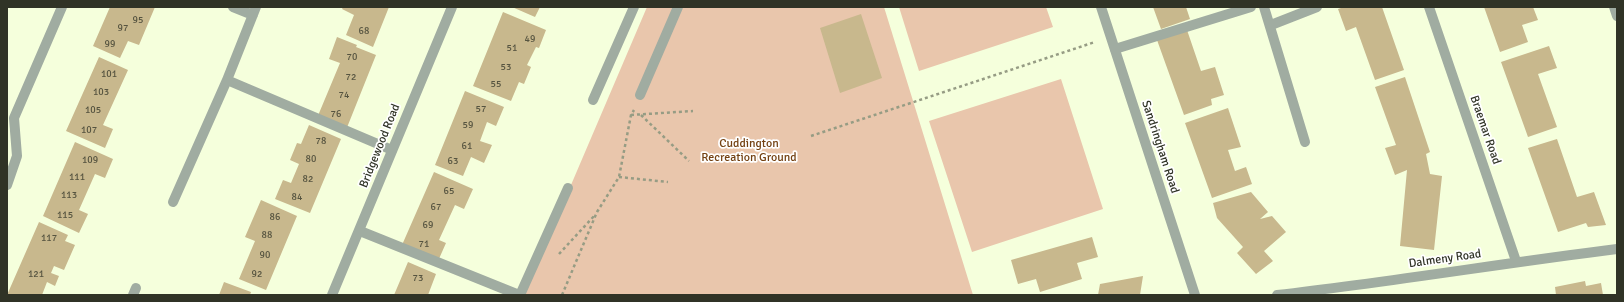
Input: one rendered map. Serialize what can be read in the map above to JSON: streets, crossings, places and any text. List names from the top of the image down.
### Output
{
  "streets": {
    "street": [
      "Braemar Road",
      "Bridgewood Road",
      "Sandringham Road",
      "Dalmeny Road"
    ]
  },
  "crossings": [
    ["Braemar Road", "Dalmeny Road"]
  ],
  "parks": ["Cuddington Recreation Ground"],
  "house_numbers": [
    "95",
    "97",
    "68",
    "49",
    "99",
    "51",
    "70",
    "53",
    "101",
    "72",
    "55",
    "103",
    "74",
    "57",
    "105",
    "76",
    "59",
    "107",
    "78",
    "61",
    "80",
    "109",
    "63",
    "111",
    "82",
    "65",
    "113",
    "84",
    "67",
    "115",
    "86",
    "69",
    "88",
    "117",
    "71",
    "90",
    "121",
    "92",
    "73"
  ]
}
